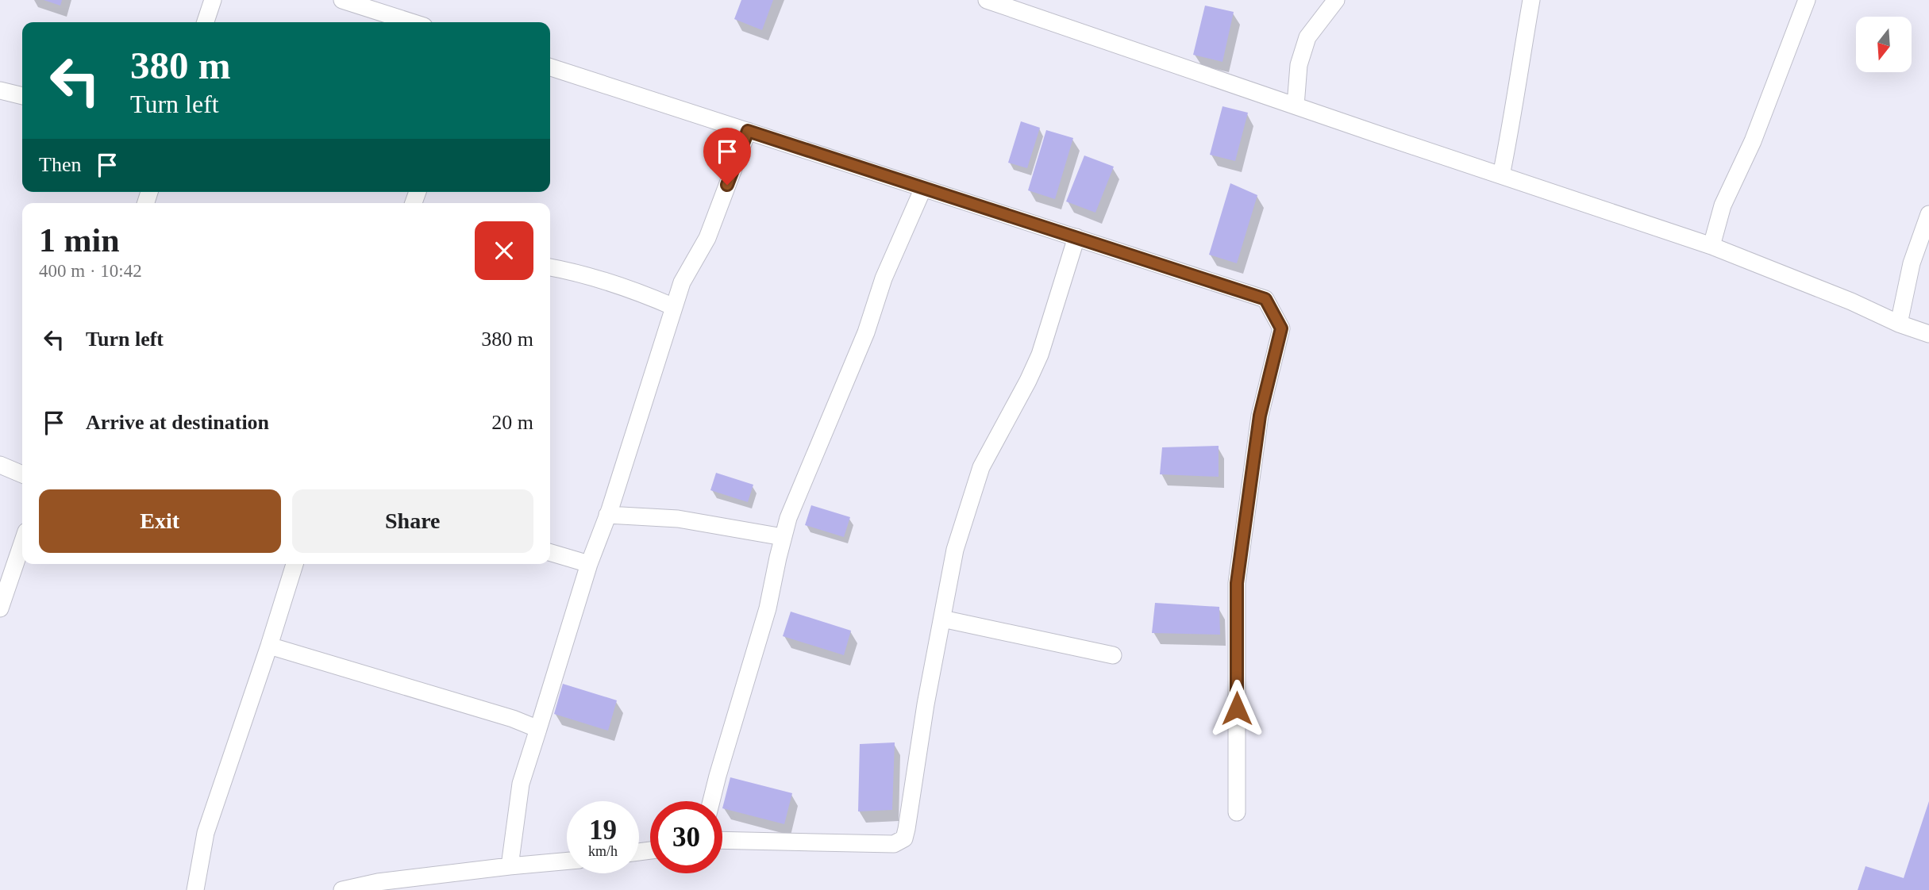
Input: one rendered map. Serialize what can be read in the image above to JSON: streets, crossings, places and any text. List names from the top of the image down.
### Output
{
  "north": "bottom",
  "page": {
    "turn": ["380 m", "Turn left"],
    "then": "Then",
    "heading": ["1 min", "400 m · 10:42"],
    "list": [
      {
        "name": "Turn left",
        "value": "380 m"
      },
      {
        "name": "Arrive at destination",
        "value": "20 m"
      }
    ],
    "buttons": ["Exit", "Share"],
    "speed": "19 km/h",
    "limit": "30"
  }
}
